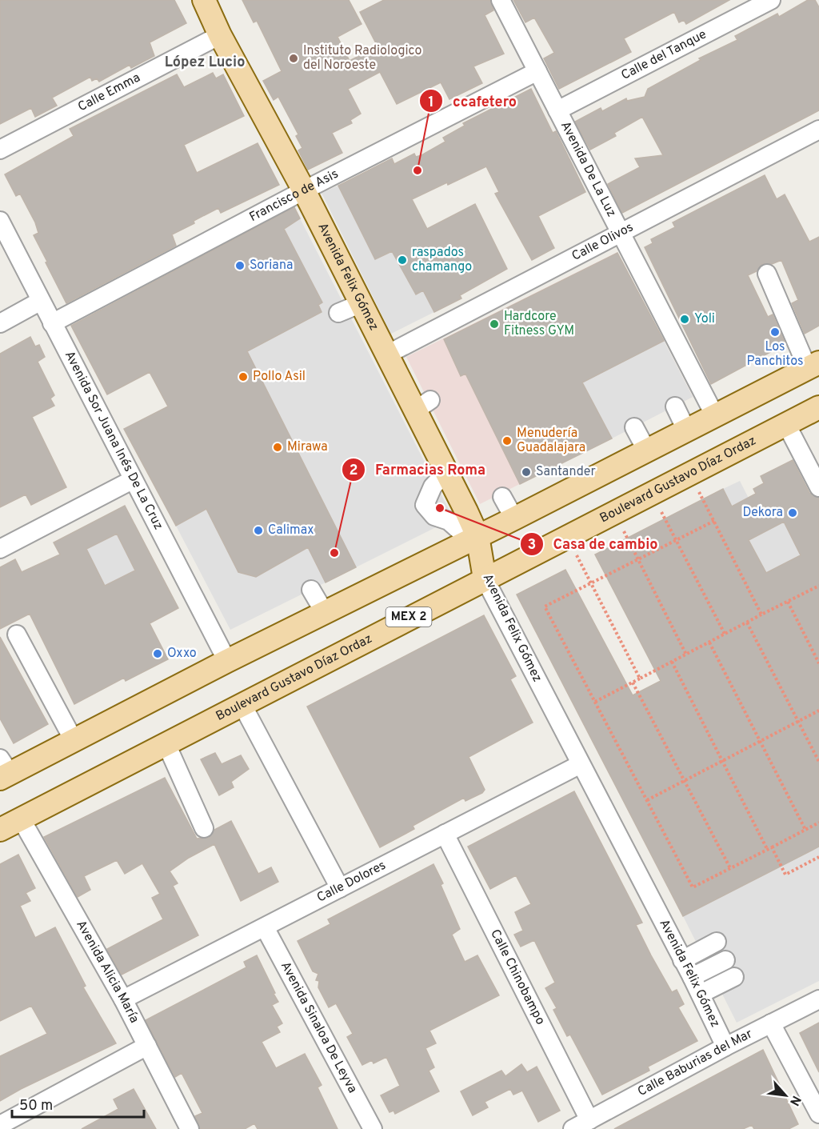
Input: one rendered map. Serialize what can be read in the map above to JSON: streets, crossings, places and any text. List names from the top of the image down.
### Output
{
  "streets": {
    "main road": ["Avenida Felix Gómez", "Boulevard Gustavo Díaz Ordaz", "MEX 2"],
    "street": [
      "Calle del Tanque",
      "Calle Emma",
      "Avenida De La Luz",
      "Francisco de Asis",
      "Calle Olivos",
      "Avenida Sor Juana Inés De La Cruz",
      "Calle Dolores",
      "Avenida Alicia María",
      "Calle Chinobampo",
      "Avenida Sinaloa De Leyva",
      "Calle Baburias del Mar"
    ]
  },
  "crossings": [
    ["Calle del Tanque", "Avenida De La Luz"],
    ["Calle Emma", "Avenida Felix Gómez"],
    ["Avenida De La Luz", "Francisco de Asis"],
    ["Avenida De La Luz", "Calle Olivos"],
    ["Francisco de Asis", "Avenida Felix Gómez"],
    ["Francisco de Asis", "Avenida Sor Juana Inés De La Cruz"],
    ["Calle Olivos", "Avenida Felix Gómez"],
    ["Avenida Felix Gómez", "Boulevard Gustavo Díaz Ordaz"],
    ["Avenida Felix Gómez", "Calle Dolores"],
    ["Avenida Felix Gómez", "Calle Baburias del Mar"],
    ["Boulevard Gustavo Díaz Ordaz", "Avenida Alicia María"],
    ["Calle Dolores", "Avenida Alicia María"],
    ["Calle Dolores", "Calle Chinobampo"],
    ["Calle Dolores", "Avenida Sinaloa De Leyva"],
    ["Calle Chinobampo", "Calle Baburias del Mar"]
  ],
  "districts": ["López Lucio"],
  "places": [
    "Instituto Radiologico del Noroeste",
    "ccafetero",
    "raspados chamango",
    "Soriana",
    "Yoli",
    "Hardcore Fitness GYM",
    "Los Panchitos",
    "Pollo Asil",
    "Menudería Guadalajara",
    "Mirawa",
    "Santander",
    "Casa de cambio",
    "Dekora",
    "Calimax",
    "Farmacias Roma",
    "Oxxo"
  ],
  "scale_bar": "50 m",
  "north": "bottom right"
}
